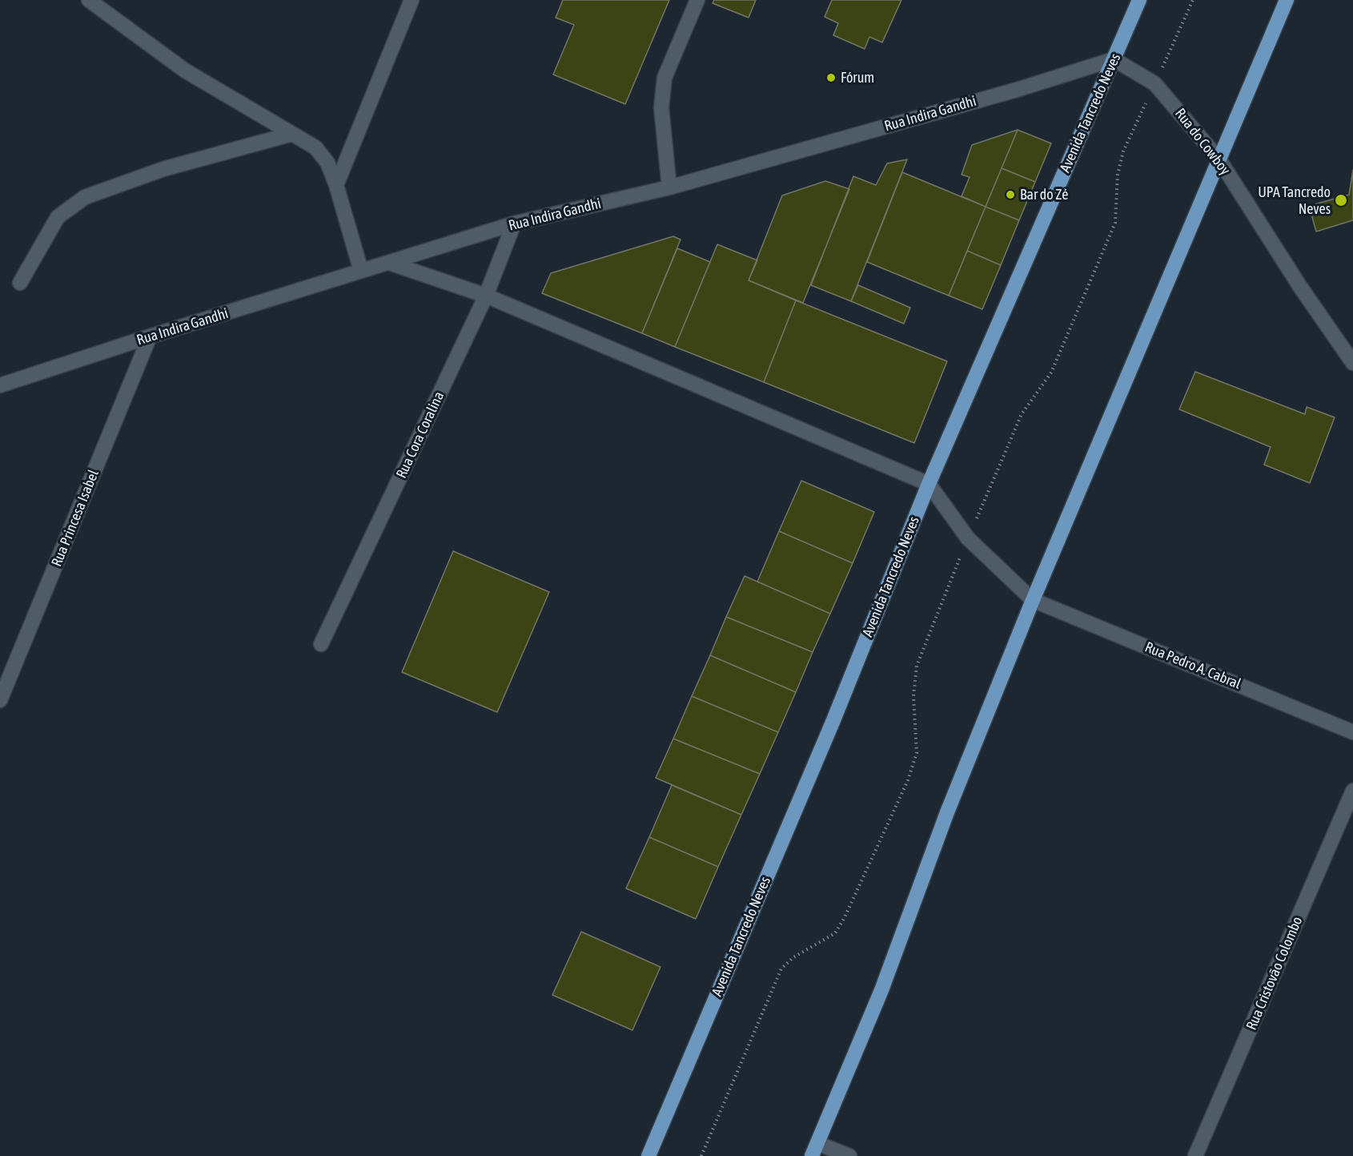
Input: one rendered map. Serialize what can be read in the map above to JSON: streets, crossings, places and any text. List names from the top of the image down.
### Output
{
  "streets": {
    "main road": ["Avenida Tancredo Neves"],
    "street": [
      "Rua Indira Gandhi",
      "Rua do Cowboy",
      "Rua Cora Coralina",
      "Rua Princesa Isabel",
      "Rua Pedro A. Cabral",
      "Rua Cristovão Colombo"
    ]
  },
  "crossings": [
    ["Avenida Tancredo Neves", "Rua Indira Gandhi"],
    ["Avenida Tancredo Neves", "Rua do Cowboy"],
    ["Rua Indira Gandhi", "Rua do Cowboy"],
    ["Rua Indira Gandhi", "Rua Cora Coralina"],
    ["Rua Indira Gandhi", "Rua Princesa Isabel"]
  ],
  "places": ["Fórum", "Bar do Zé", "UPA Tancredo Neves"]
}
